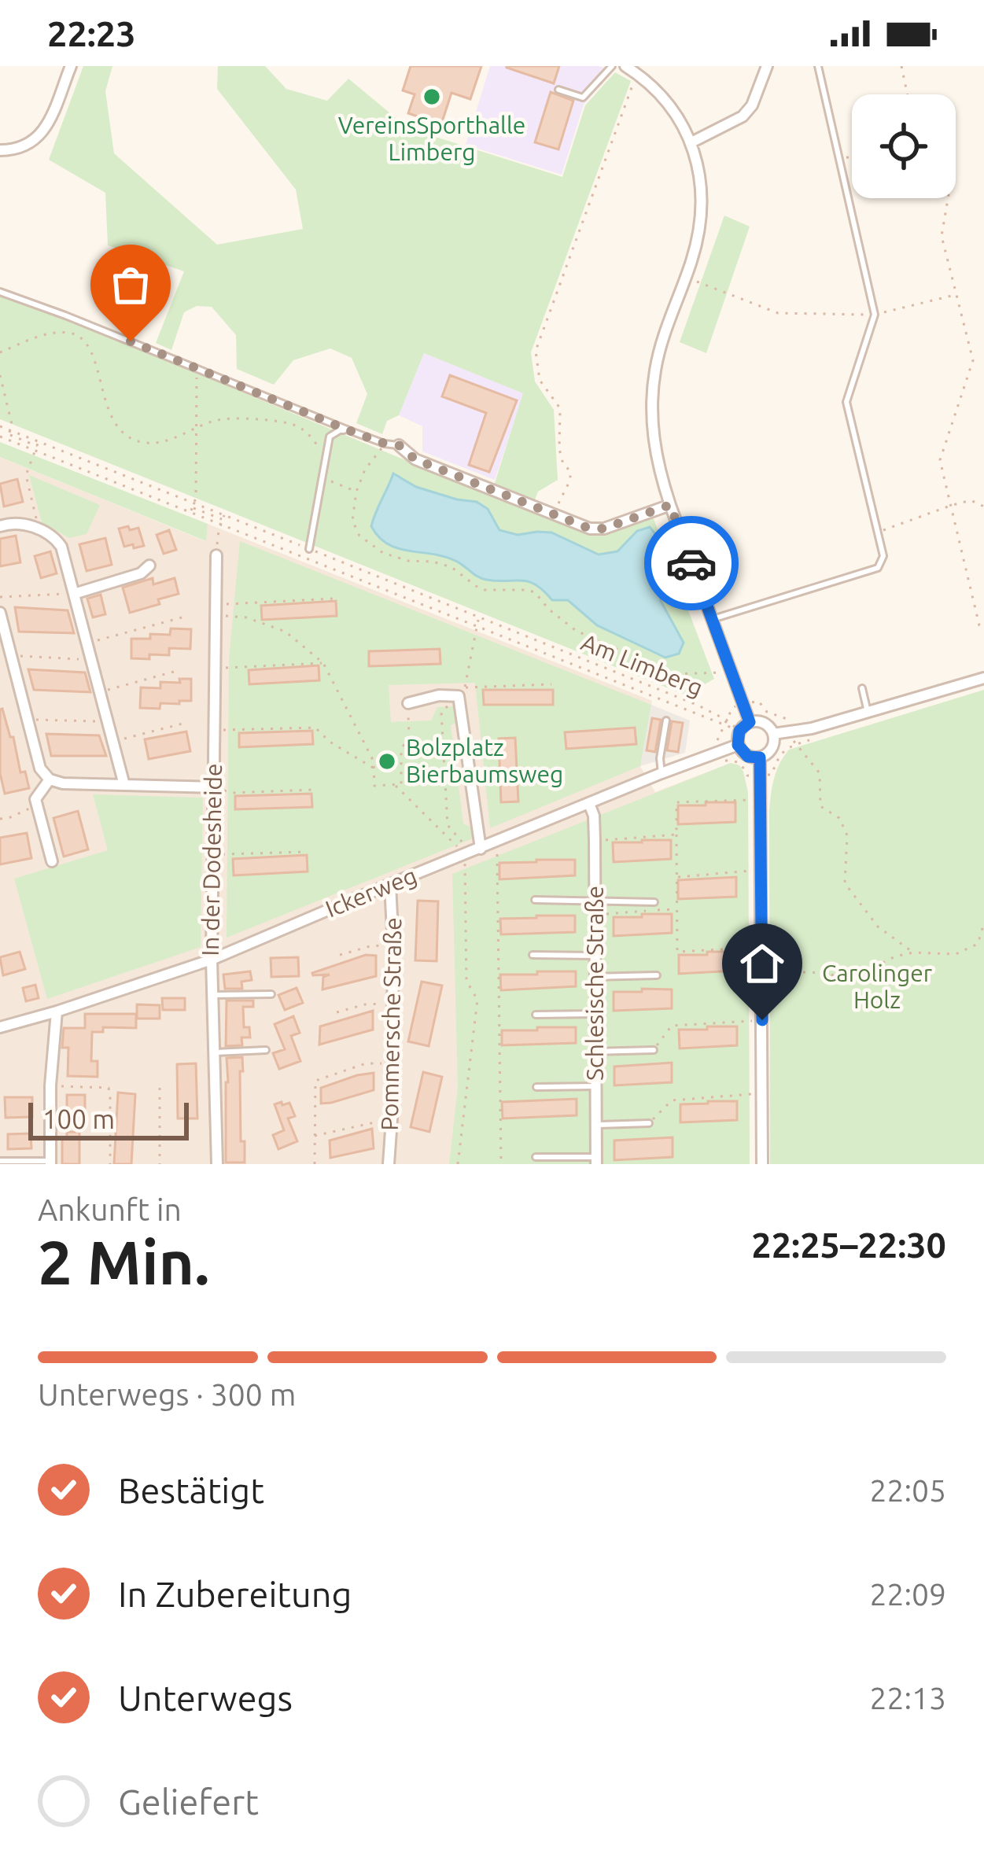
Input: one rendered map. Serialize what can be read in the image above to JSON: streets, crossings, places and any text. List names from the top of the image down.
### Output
{
  "streets": {
    "street": [
      "In der Dodesheide",
      "Ickerweg",
      "Schlesische Straße",
      "Pommersche Straße"
    ],
    "path": ["Am Limberg"]
  },
  "crossings": [
    ["Am Limberg", "Ickerweg"],
    ["In der Dodesheide", "Ickerweg"],
    ["Ickerweg", "Schlesische Straße"],
    ["Ickerweg", "Pommersche Straße"]
  ],
  "parks": ["Carolinger Holz"],
  "places": ["VereinsSporthalle Limberg", "Bolzplatz Bierbaumsweg"],
  "scale_bar": "100 m",
  "page": {
    "status": "22:23",
    "scale": "100 m",
    "heading": ["2 Min.", "Ankunft in", "22:25–22:30"],
    "bar": "Unterwegs · 300 m",
    "list": [
      ["Bestätigt", "22:05"],
      ["In Zubereitung", "22:09"],
      ["Unterwegs", "22:13"],
      "Geliefert"
    ]
  }
}
